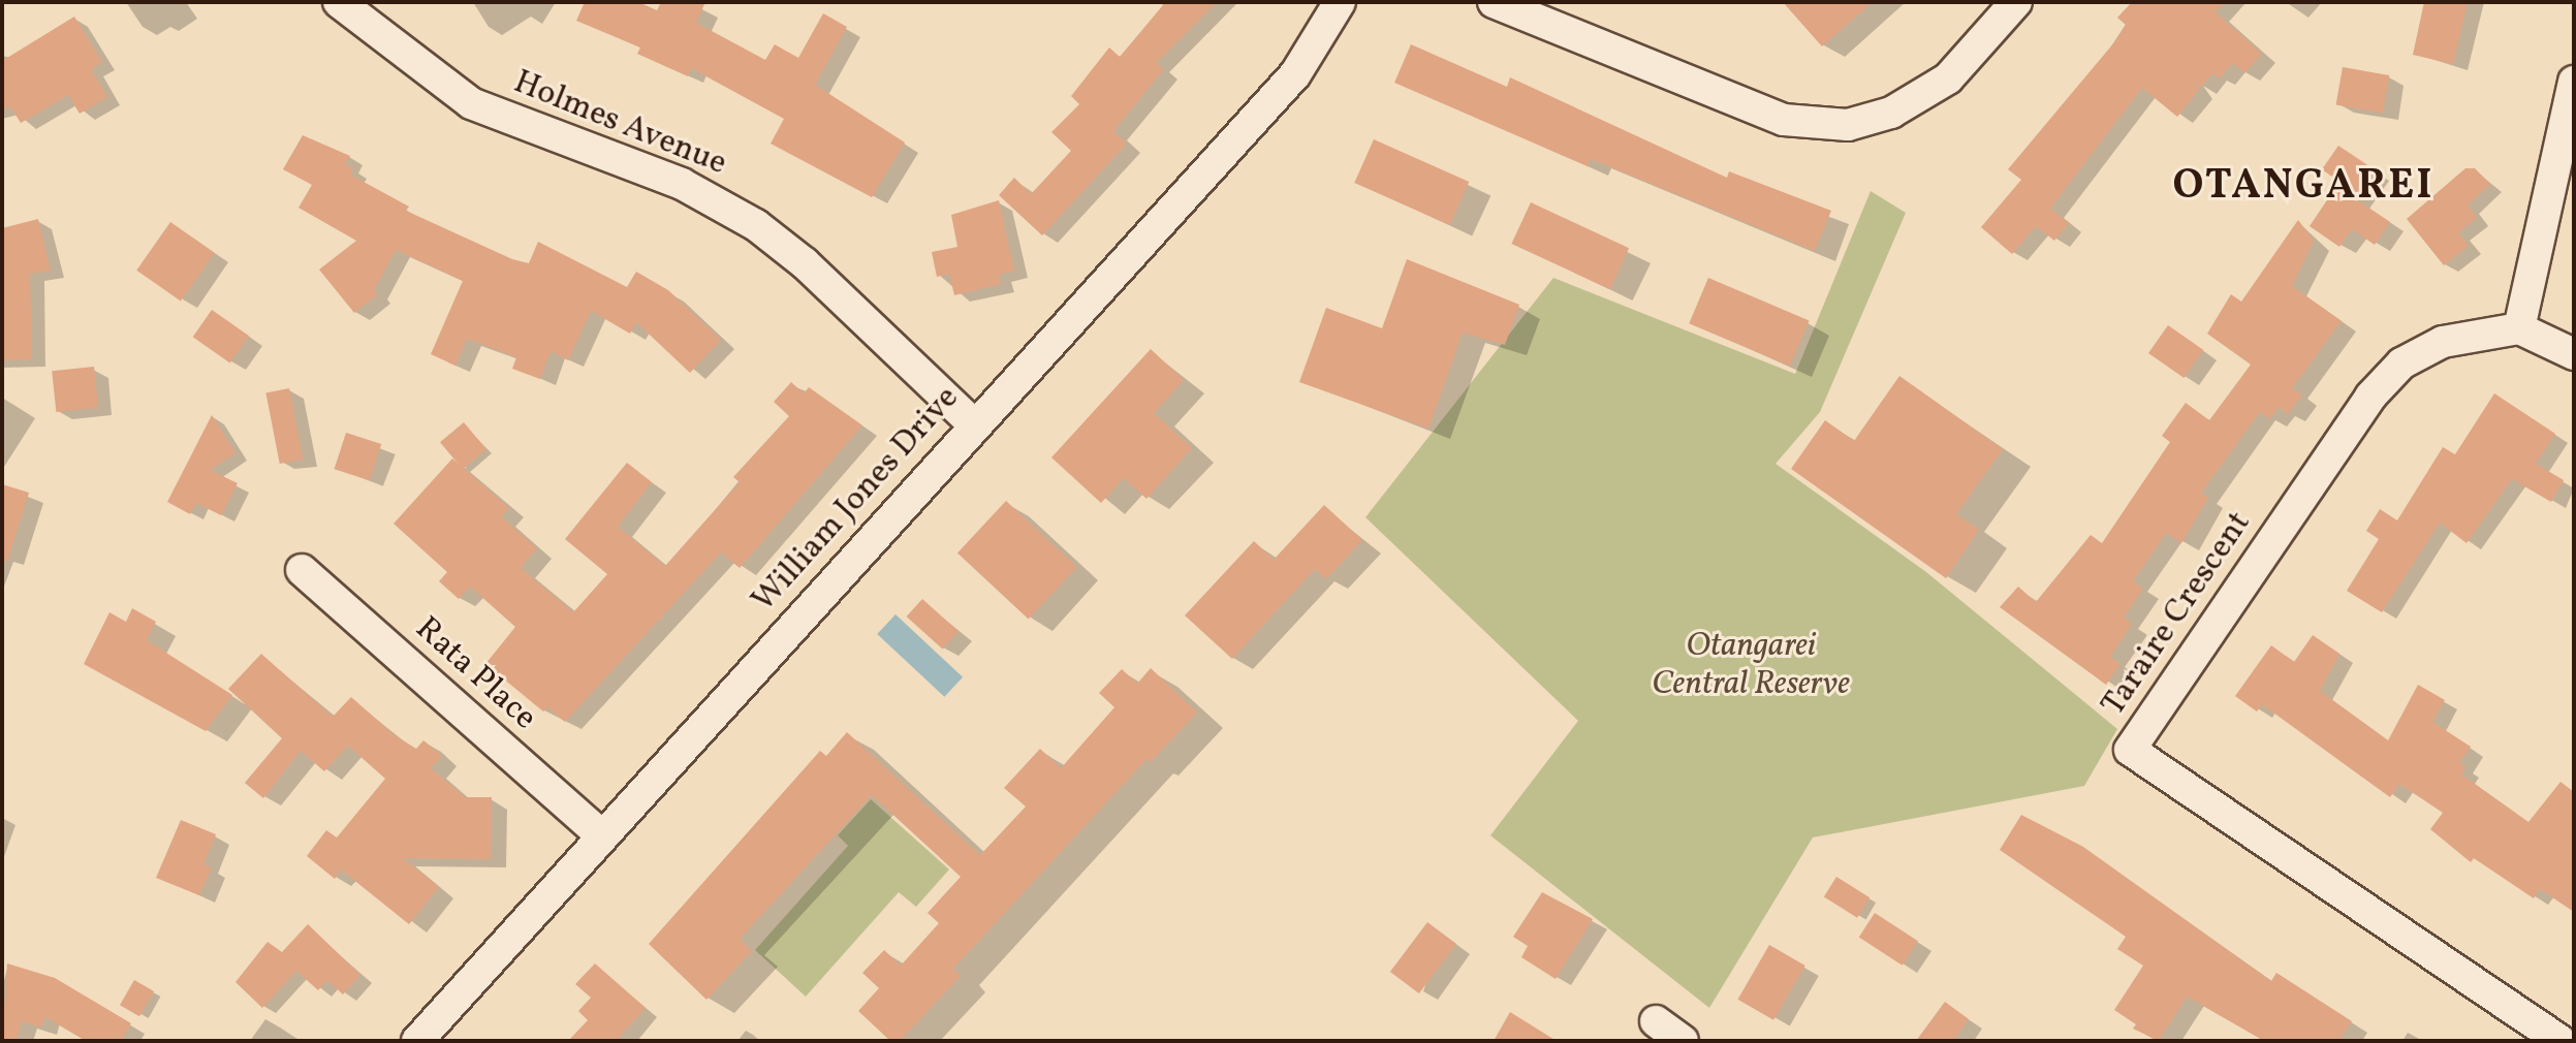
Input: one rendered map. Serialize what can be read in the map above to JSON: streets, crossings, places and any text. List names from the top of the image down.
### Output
{
  "streets": {
    "street": [
      "Holmes Avenue",
      "William Jones Drive",
      "Taraire Crescent",
      "Rata Place"
    ]
  },
  "crossings": [
    ["Holmes Avenue", "William Jones Drive"],
    ["William Jones Drive", "Rata Place"]
  ],
  "districts": ["OTANGAREI"],
  "parks": ["Otangarei Central Reserve"]
}
